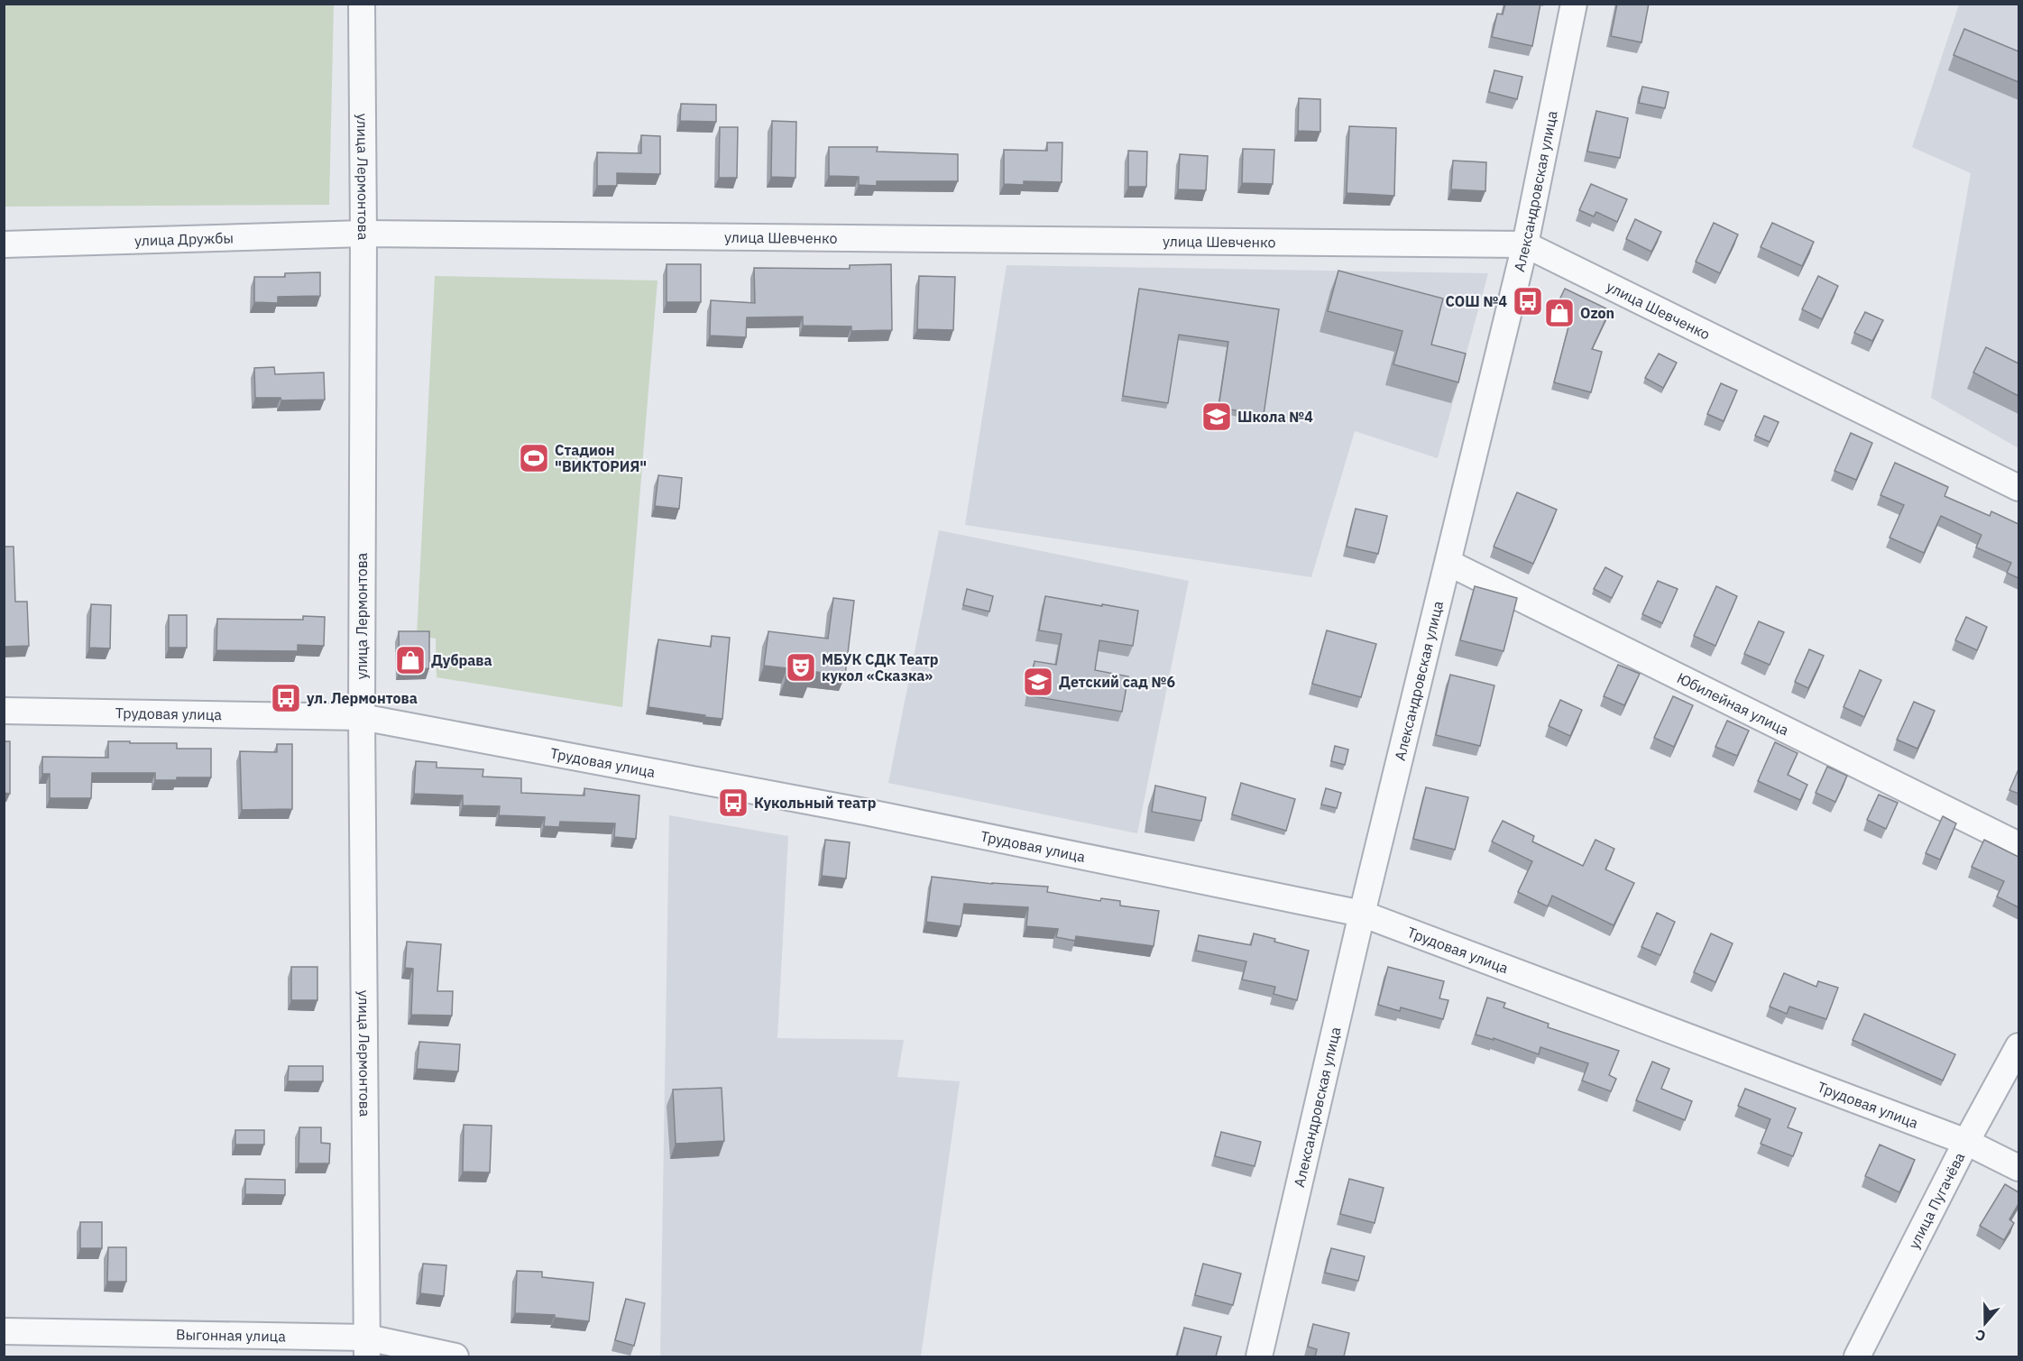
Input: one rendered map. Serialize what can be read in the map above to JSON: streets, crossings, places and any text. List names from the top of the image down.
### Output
{
  "streets": {
    "street": [
      "улица Лермонтова",
      "Александровская улица",
      "улица Шевченко",
      "улица Дружбы",
      "Юбилейная улица",
      "Трудовая улица",
      "улица Пугачёва",
      "Выгонная улица"
    ]
  },
  "crossings": [
    ["улица Лермонтова", "улица Шевченко"],
    ["улица Лермонтова", "улица Дружбы"],
    ["улица Лермонтова", "Трудовая улица"],
    ["улица Лермонтова", "Выгонная улица"],
    ["Александровская улица", "улица Шевченко"],
    ["Александровская улица", "Юбилейная улица"],
    ["Александровская улица", "Трудовая улица"],
    ["улица Шевченко", "улица Дружбы"],
    ["Трудовая улица", "улица Пугачёва"]
  ],
  "places": {
    "bus stop": ["СОШ №4", "ул. Лермонтова", "Кукольный театр"],
    "shop": ["Ozon", "Дубрава"],
    "school or university": ["Школа №4", "Детский сад №6"],
    "sports": ["Стадион \"ВИКТОРИЯ\""],
    "theatre": ["МБУК СДК Театр кукол «Сказка»"]
  },
  "north": "bottom"
}
